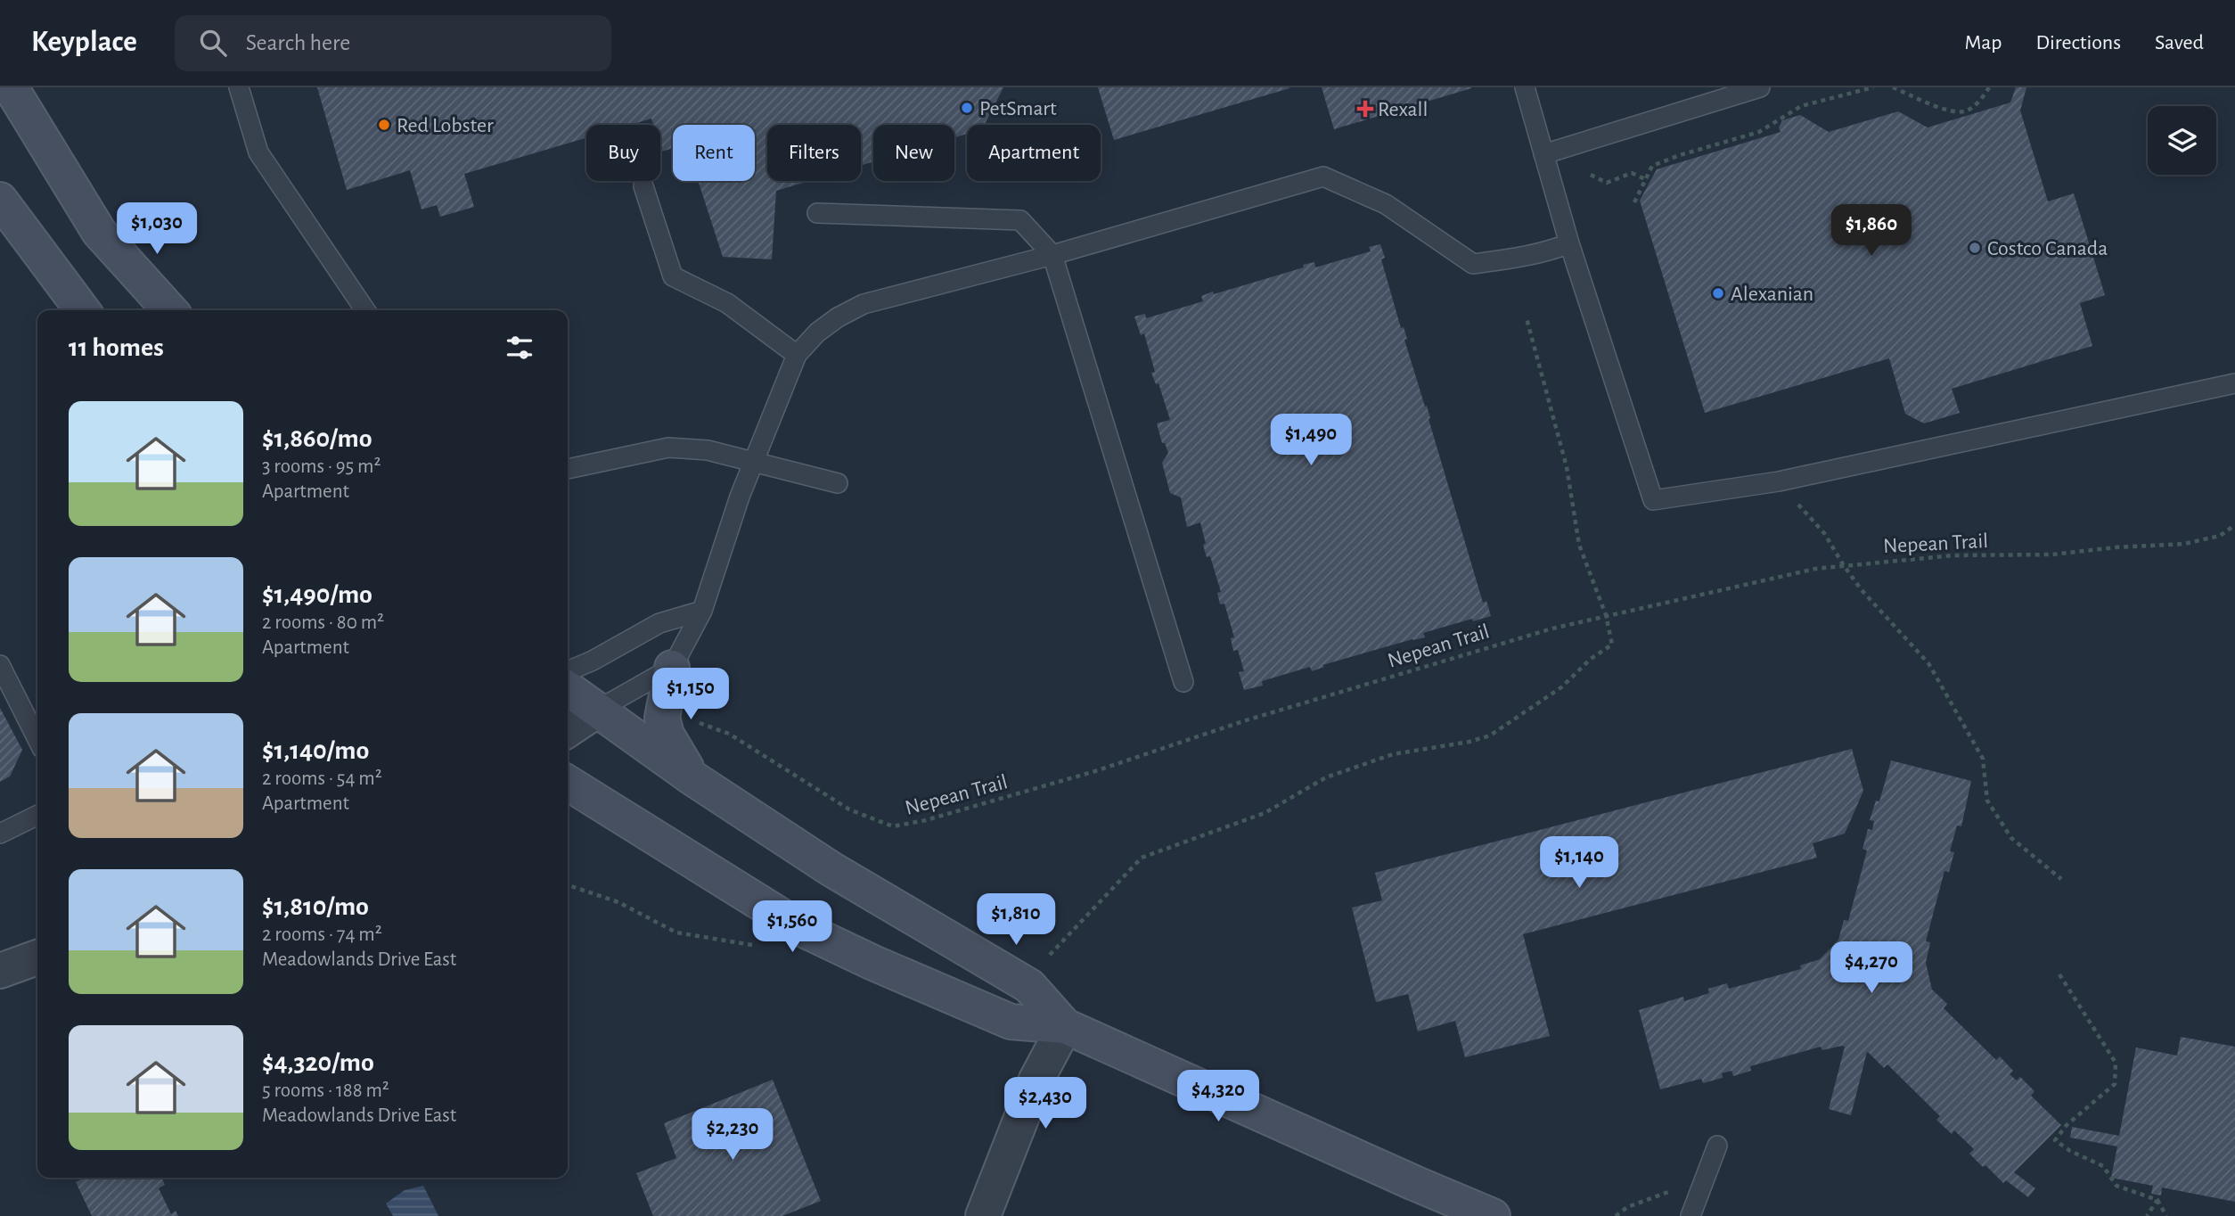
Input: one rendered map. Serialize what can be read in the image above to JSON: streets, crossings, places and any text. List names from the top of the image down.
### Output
{
  "streets": {
    "path": ["Nepean Trail"]
  },
  "places": {
    "other": [
      "PetSmart",
      "Red Lobster",
      "Costco Canada",
      "Alexanian"
    ],
    "health": ["Rexall"]
  },
  "page": {
    "header": "Keyplace",
    "search": "Search here",
    "nav": ["Map", "Directions", "Saved"],
    "chip": [
      "Buy",
      "Rent",
      "Filters",
      "New",
      "Apartment"
    ],
    "price": [
      "$1,030",
      "$1,860",
      "$1,490",
      "$1,150",
      "$1,140",
      "$1,810",
      "$1,560",
      "$4,270",
      "$4,320",
      "$2,430",
      "$2,230"
    ],
    "heading": "11 homes",
    "list": [
      {
        "name": "$1,860/mo",
        "note": "3 rooms · 95 m² · Apartment"
      },
      {
        "name": "$1,490/mo",
        "note": "2 rooms · 80 m² · Apartment"
      },
      {
        "name": "$1,140/mo",
        "note": "2 rooms · 54 m² · Apartment"
      },
      {
        "name": "$1,810/mo",
        "note": "2 rooms · 74 m² · Meadowlands Drive East"
      },
      {
        "name": "$4,320/mo",
        "note": "5 rooms · 188 m² · Meadowlands Drive East"
      }
    ]
  }
}
